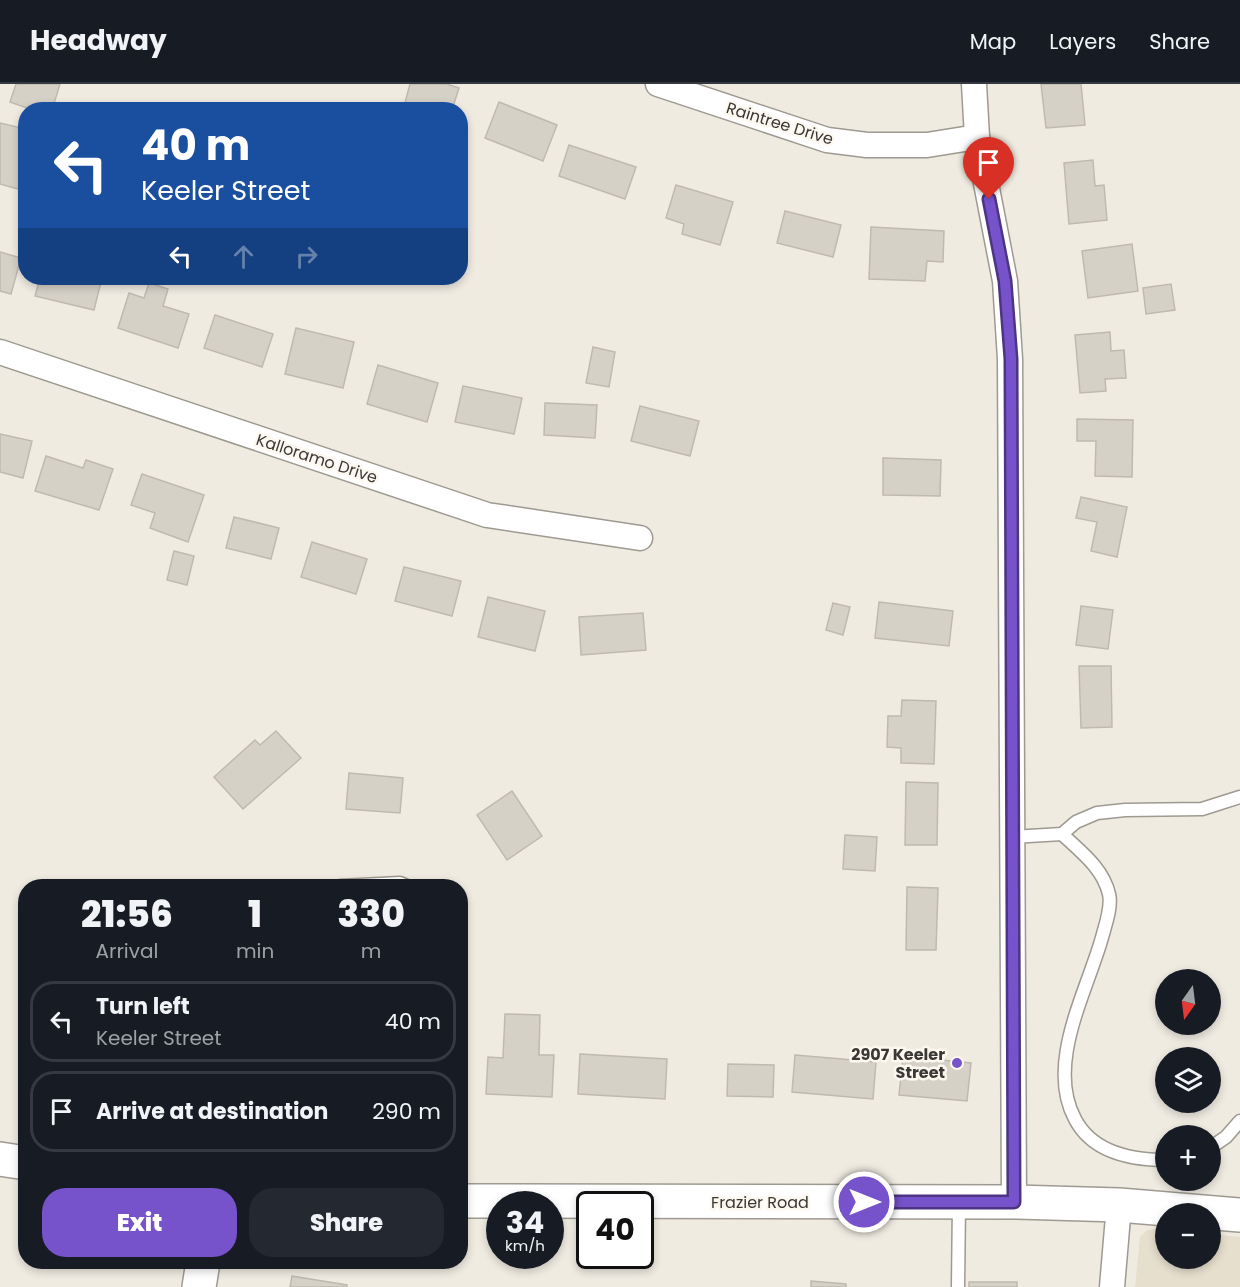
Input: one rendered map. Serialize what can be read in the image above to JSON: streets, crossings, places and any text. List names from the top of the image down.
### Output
{
  "streets": {
    "street": ["Raintree Drive", "Kalloramo Drive", "Frazier Road"]
  },
  "places": ["2907 Keeler Street"],
  "north": "bottom",
  "page": {
    "header": "Headway",
    "nav": ["Map", "Layers", "Share"],
    "turn": ["40 m", "Keeler Street"],
    "eta": [
      "21:56",
      "Arrival",
      "1",
      "min",
      "330",
      "m"
    ],
    "map_buttons": ["+", "−"],
    "list": [
      {
        "name": "Turn left",
        "note": "Keeler Street",
        "value": "40 m"
      },
      {
        "name": "Arrive at destination",
        "value": "290 m"
      }
    ],
    "buttons": ["Exit", "Share"],
    "speed": "34 km/h",
    "limit": "40"
  }
}
